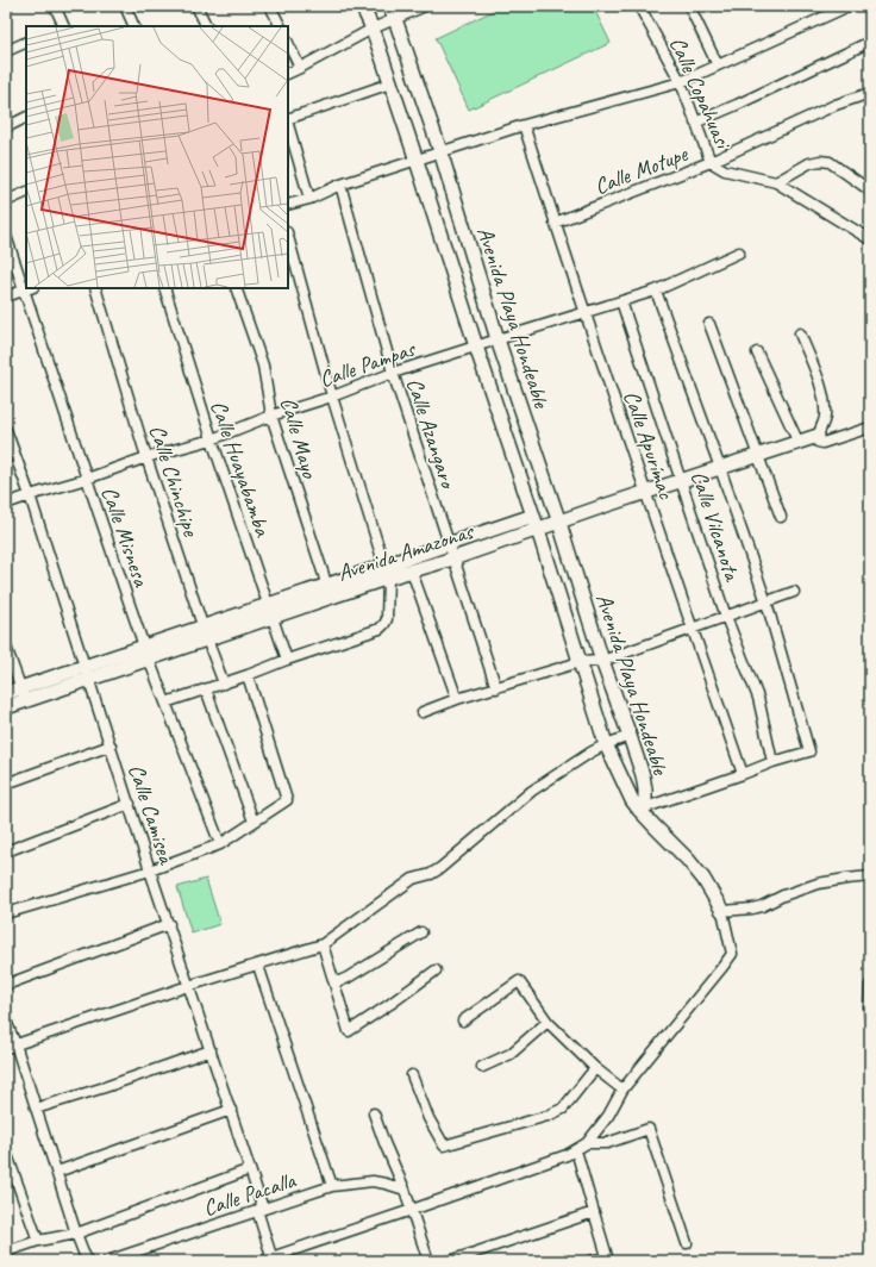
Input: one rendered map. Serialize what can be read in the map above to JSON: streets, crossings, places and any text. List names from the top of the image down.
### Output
{
  "streets": {
    "street": [
      "Calle Copahuasi",
      "Calle Motupe",
      "Avenida Playa Hondeable",
      "Calle Pampas",
      "Calle Azangaro",
      "Calle Mayo",
      "Calle Apurímac",
      "Calle Huayabamba",
      "Calle Chinchipe",
      "Calle Vilcanota",
      "Calle Misnesa",
      "Avenida Amazonas",
      "Calle Camisea",
      "Calle Pacalla"
    ]
  },
  "crossings": [
    ["Calle Copahuasi", "Calle Motupe"],
    ["Calle Motupe", "Calle Apurímac"],
    ["Avenida Playa Hondeable", "Calle Pampas"],
    ["Avenida Playa Hondeable", "Avenida Amazonas"],
    ["Calle Pampas", "Calle Azangaro"],
    ["Calle Pampas", "Calle Mayo"],
    ["Calle Pampas", "Calle Apurímac"],
    ["Calle Pampas", "Calle Huayabamba"],
    ["Calle Pampas", "Calle Chinchipe"],
    ["Calle Pampas", "Calle Vilcanota"],
    ["Calle Pampas", "Calle Misnesa"],
    ["Calle Pampas", "Calle Camisea"],
    ["Calle Azangaro", "Avenida Amazonas"],
    ["Calle Mayo", "Avenida Amazonas"],
    ["Calle Apurímac", "Avenida Amazonas"],
    ["Calle Huayabamba", "Avenida Amazonas"],
    ["Calle Chinchipe", "Avenida Amazonas"],
    ["Calle Vilcanota", "Avenida Amazonas"],
    ["Calle Misnesa", "Avenida Amazonas"],
    ["Avenida Amazonas", "Calle Camisea"],
    ["Calle Camisea", "Calle Pacalla"]
  ]
}
